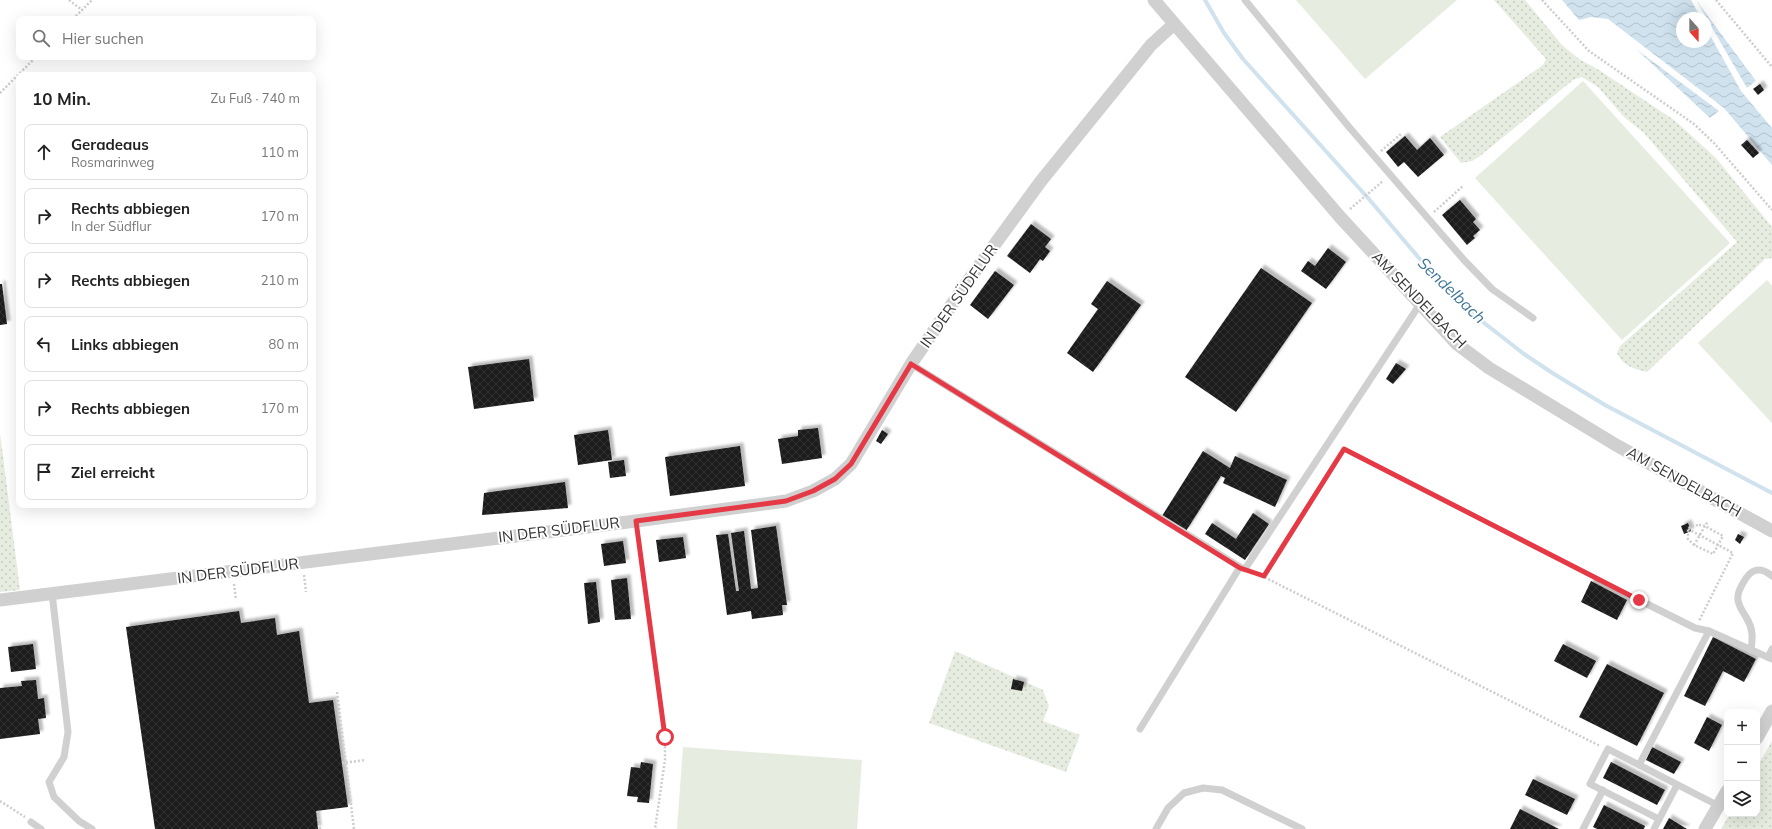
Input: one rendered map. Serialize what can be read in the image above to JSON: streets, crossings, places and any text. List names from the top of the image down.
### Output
{
  "streets": {
    "street": ["IN DER SÜDFLUR", "AM SENDELBACH"]
  },
  "crossings": [
    ["IN DER SÜDFLUR", "AM SENDELBACH"]
  ],
  "water": ["Sendelbach"],
  "north": "bottom",
  "page": {
    "search": "Hier suchen",
    "heading": ["10 Min.", "Zu Fuß · 740 m"],
    "list": [
      ["Geradeaus", "Rosmarinweg", "110 m"],
      ["Rechts abbiegen", "In der Südflur", "170 m"],
      ["Rechts abbiegen", "210 m"],
      ["Links abbiegen", "80 m"],
      ["Rechts abbiegen", "170 m"],
      "Ziel erreicht"
    ],
    "map_buttons": ["+", "−"]
  }
}
